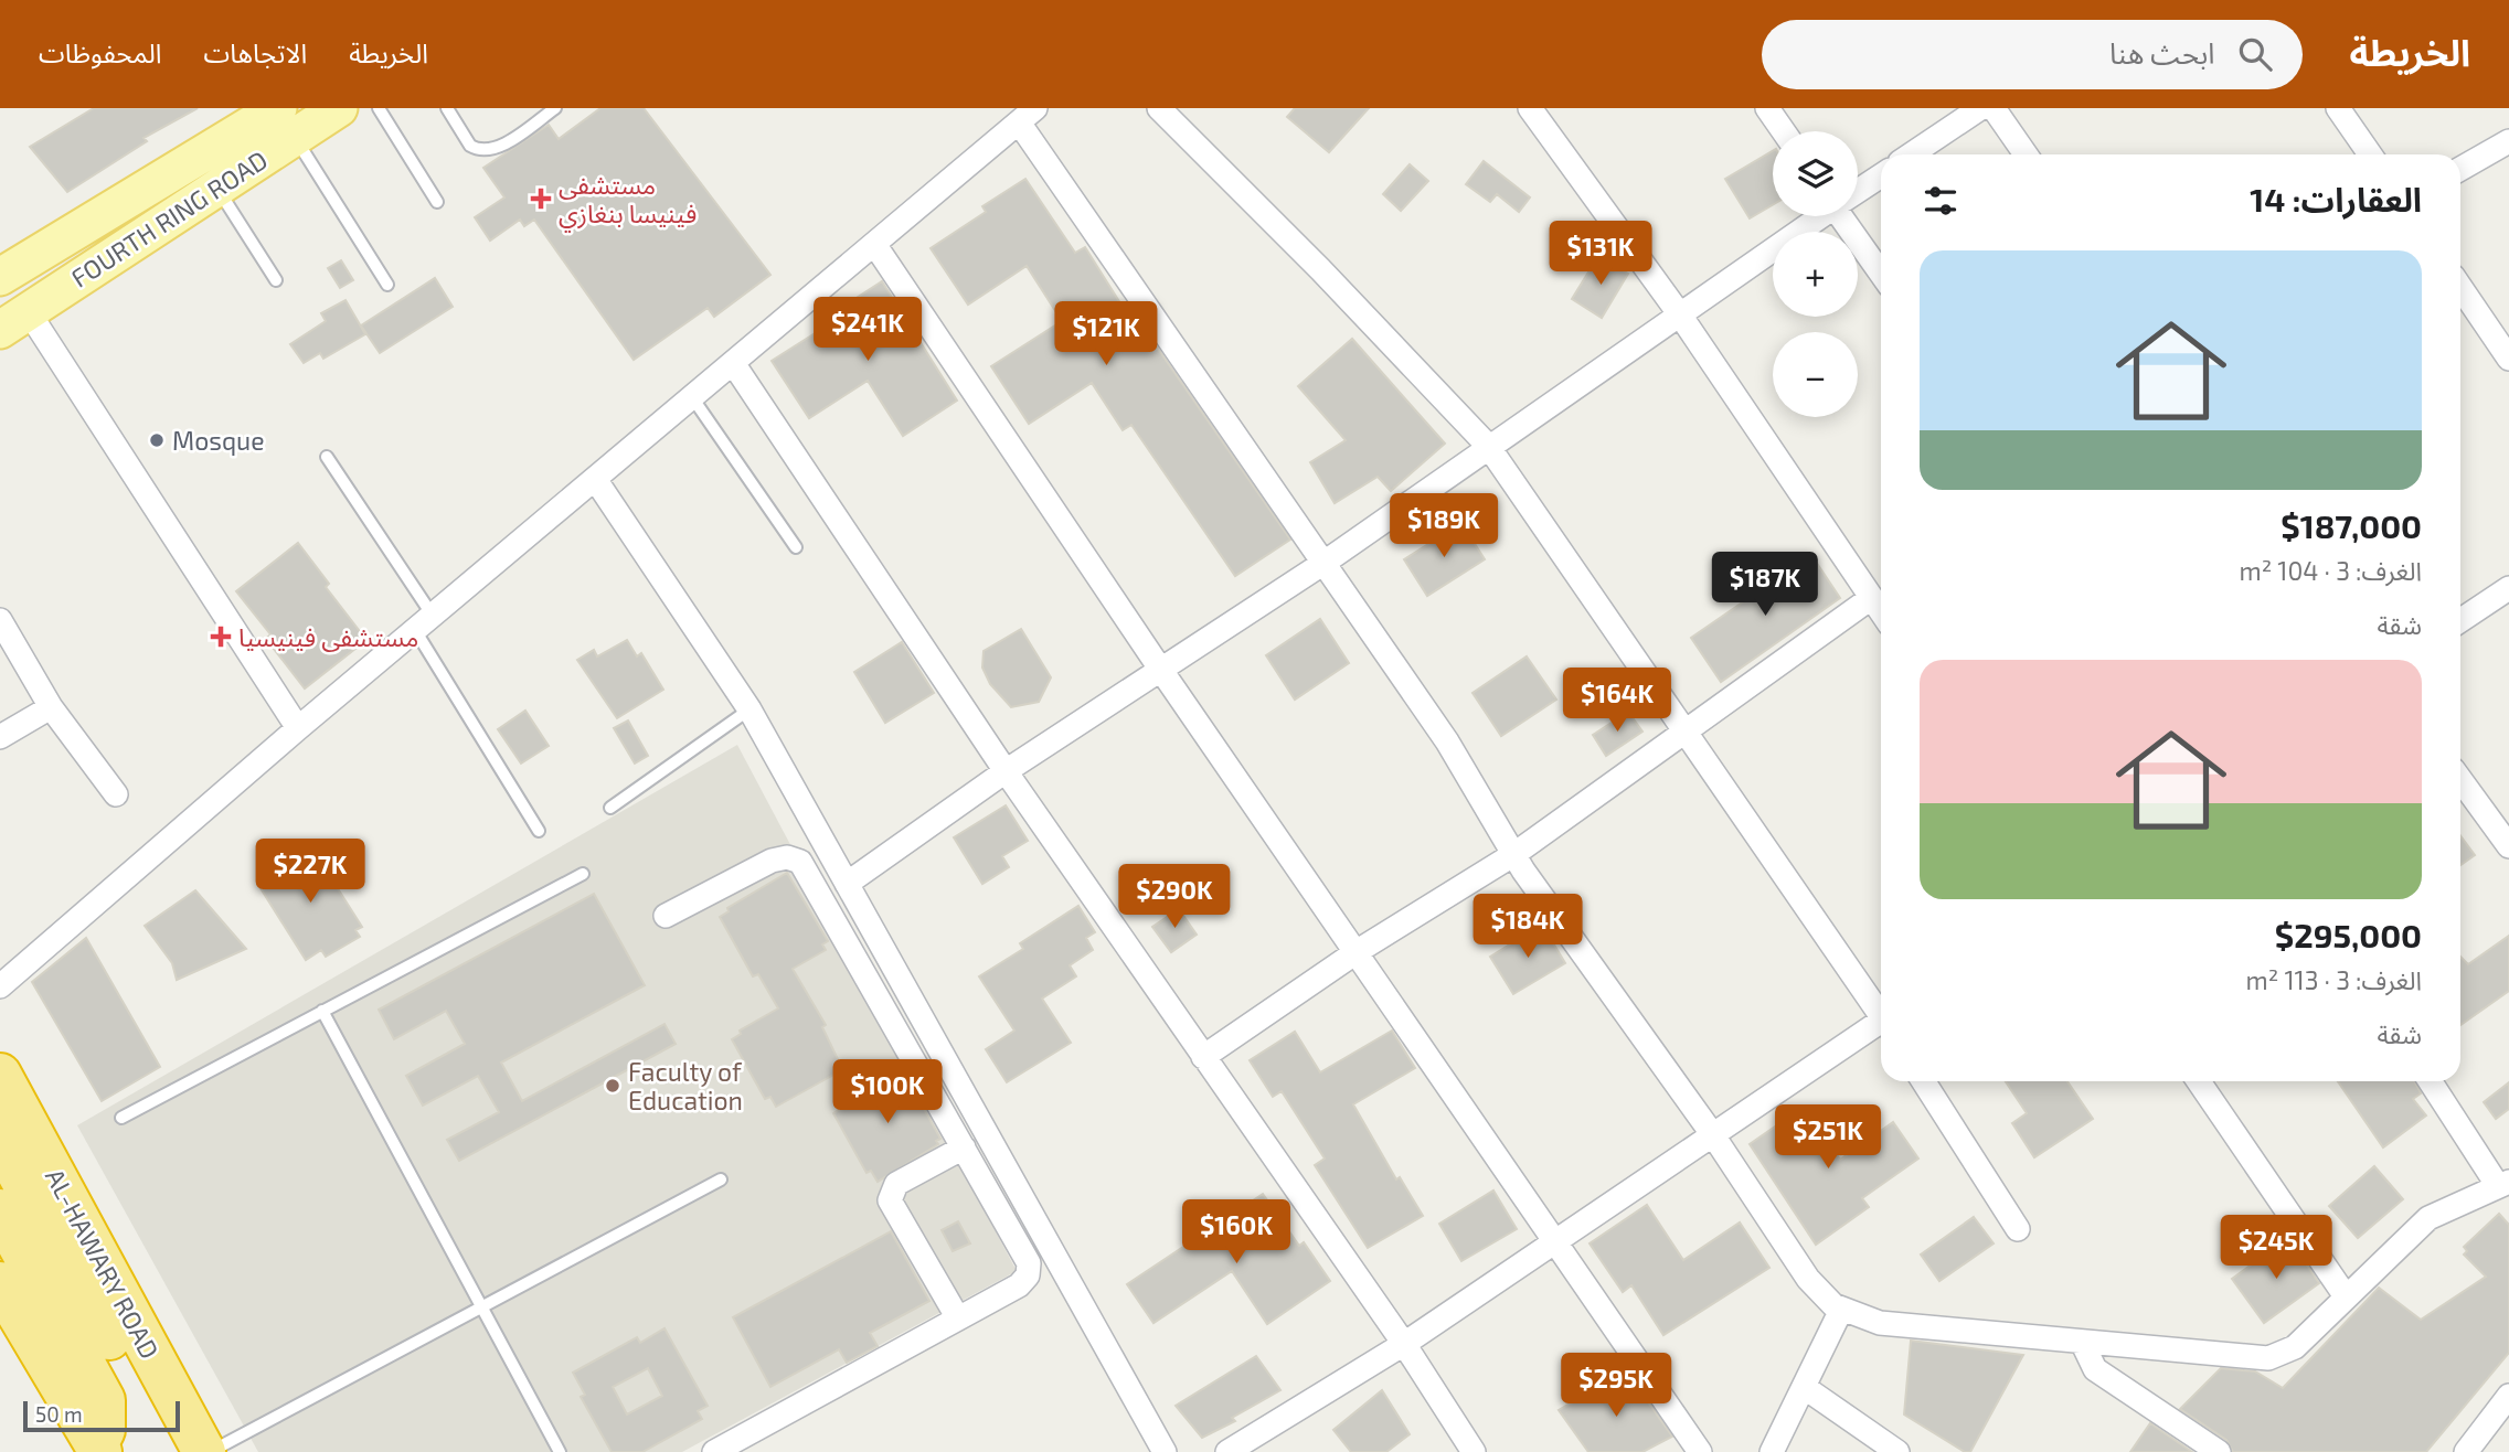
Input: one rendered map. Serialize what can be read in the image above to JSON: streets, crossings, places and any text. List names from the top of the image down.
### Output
{
  "streets": {
    "highway": ["AL-HAWARY ROAD"],
    "main road": ["FOURTH RING ROAD"]
  },
  "places": {
    "health": ["مستشفى فينيسا بنغازي", "مستشفى فينيسيا"],
    "other": ["Mosque", "Faculty of Education"]
  },
  "scale_bar": "50 m",
  "page": {
    "header": "الخريطة",
    "search": "ابحث هنا",
    "nav": ["الخريطة", "الاتجاهات", "المحفوظات"],
    "map_buttons": ["+", "−"],
    "heading": "العقارات: 14",
    "price": [
      "$131K",
      "$241K",
      "$121K",
      "$189K",
      "$187K",
      "$164K",
      "$227K",
      "$290K",
      "$184K",
      "$100K",
      "$251K",
      "$160K",
      "$245K",
      "$295K"
    ],
    "list": [
      {
        "name": "$187,000",
        "note": "الغرف: 3 · 104 m² · شقة"
      },
      {
        "name": "$295,000",
        "note": "الغرف: 3 · 113 m² · شقة"
      }
    ],
    "scale": "50 m"
  }
}
